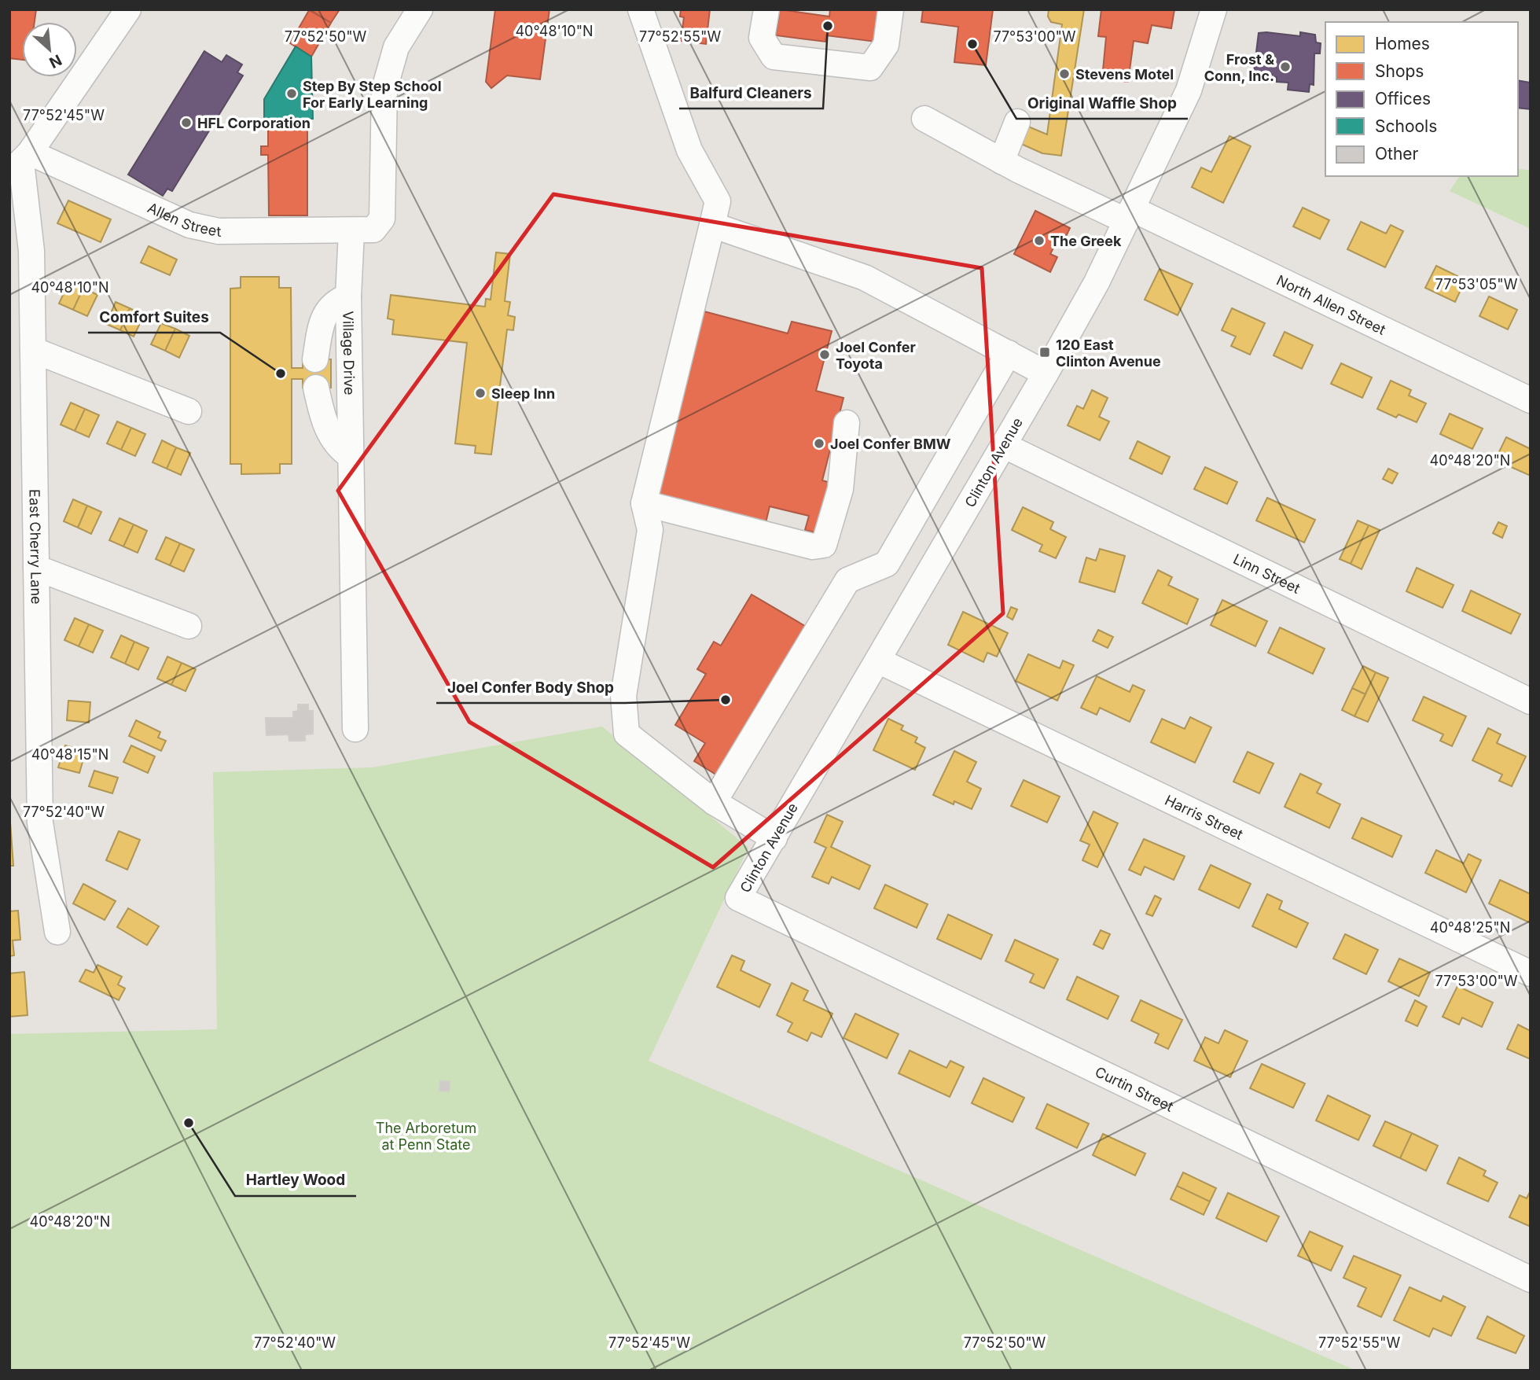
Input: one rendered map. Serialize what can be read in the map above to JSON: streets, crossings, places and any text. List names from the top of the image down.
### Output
{
  "streets": {
    "street": [
      "Allen Street",
      "North Allen Street",
      "Village Drive",
      "Clinton Avenue",
      "East Cherry Lane",
      "Linn Street",
      "Harris Street",
      "Curtin Street"
    ]
  },
  "crossings": [
    ["Allen Street", "Village Drive"],
    ["Allen Street", "East Cherry Lane"],
    ["North Allen Street", "Clinton Avenue"],
    ["Clinton Avenue", "Linn Street"],
    ["Clinton Avenue", "Harris Street"],
    ["Clinton Avenue", "Curtin Street"]
  ],
  "parks": ["The Arboretum at Penn State"],
  "places": {
    "other": [
      "Balfurd Cleaners",
      "Original Waffle Shop",
      "Frost & Conn, Inc.",
      "Stevens Motel",
      "Step By Step School For Early Learning",
      "HFL Corporation",
      "The Greek",
      "Joel Confer Toyota",
      "Comfort Suites",
      "Sleep Inn",
      "Joel Confer BMW",
      "Joel Confer Body Shop",
      "Hartley Wood"
    ],
    "transit": ["120 East Clinton Avenue"]
  },
  "legend": [
    "Homes",
    "Shops",
    "Offices",
    "Schools",
    "Other"
  ],
  "north": "bottom right",
  "coordinates": [
    "40°48'10\"N",
    "77°52'50\"W",
    "77°52'55\"W",
    "77°53'00\"W",
    "77°52'45\"W",
    "77°53'05\"W",
    "40°48'20\"N",
    "40°48'15\"N",
    "77°52'40\"W",
    "40°48'25\"N"
  ]
}
